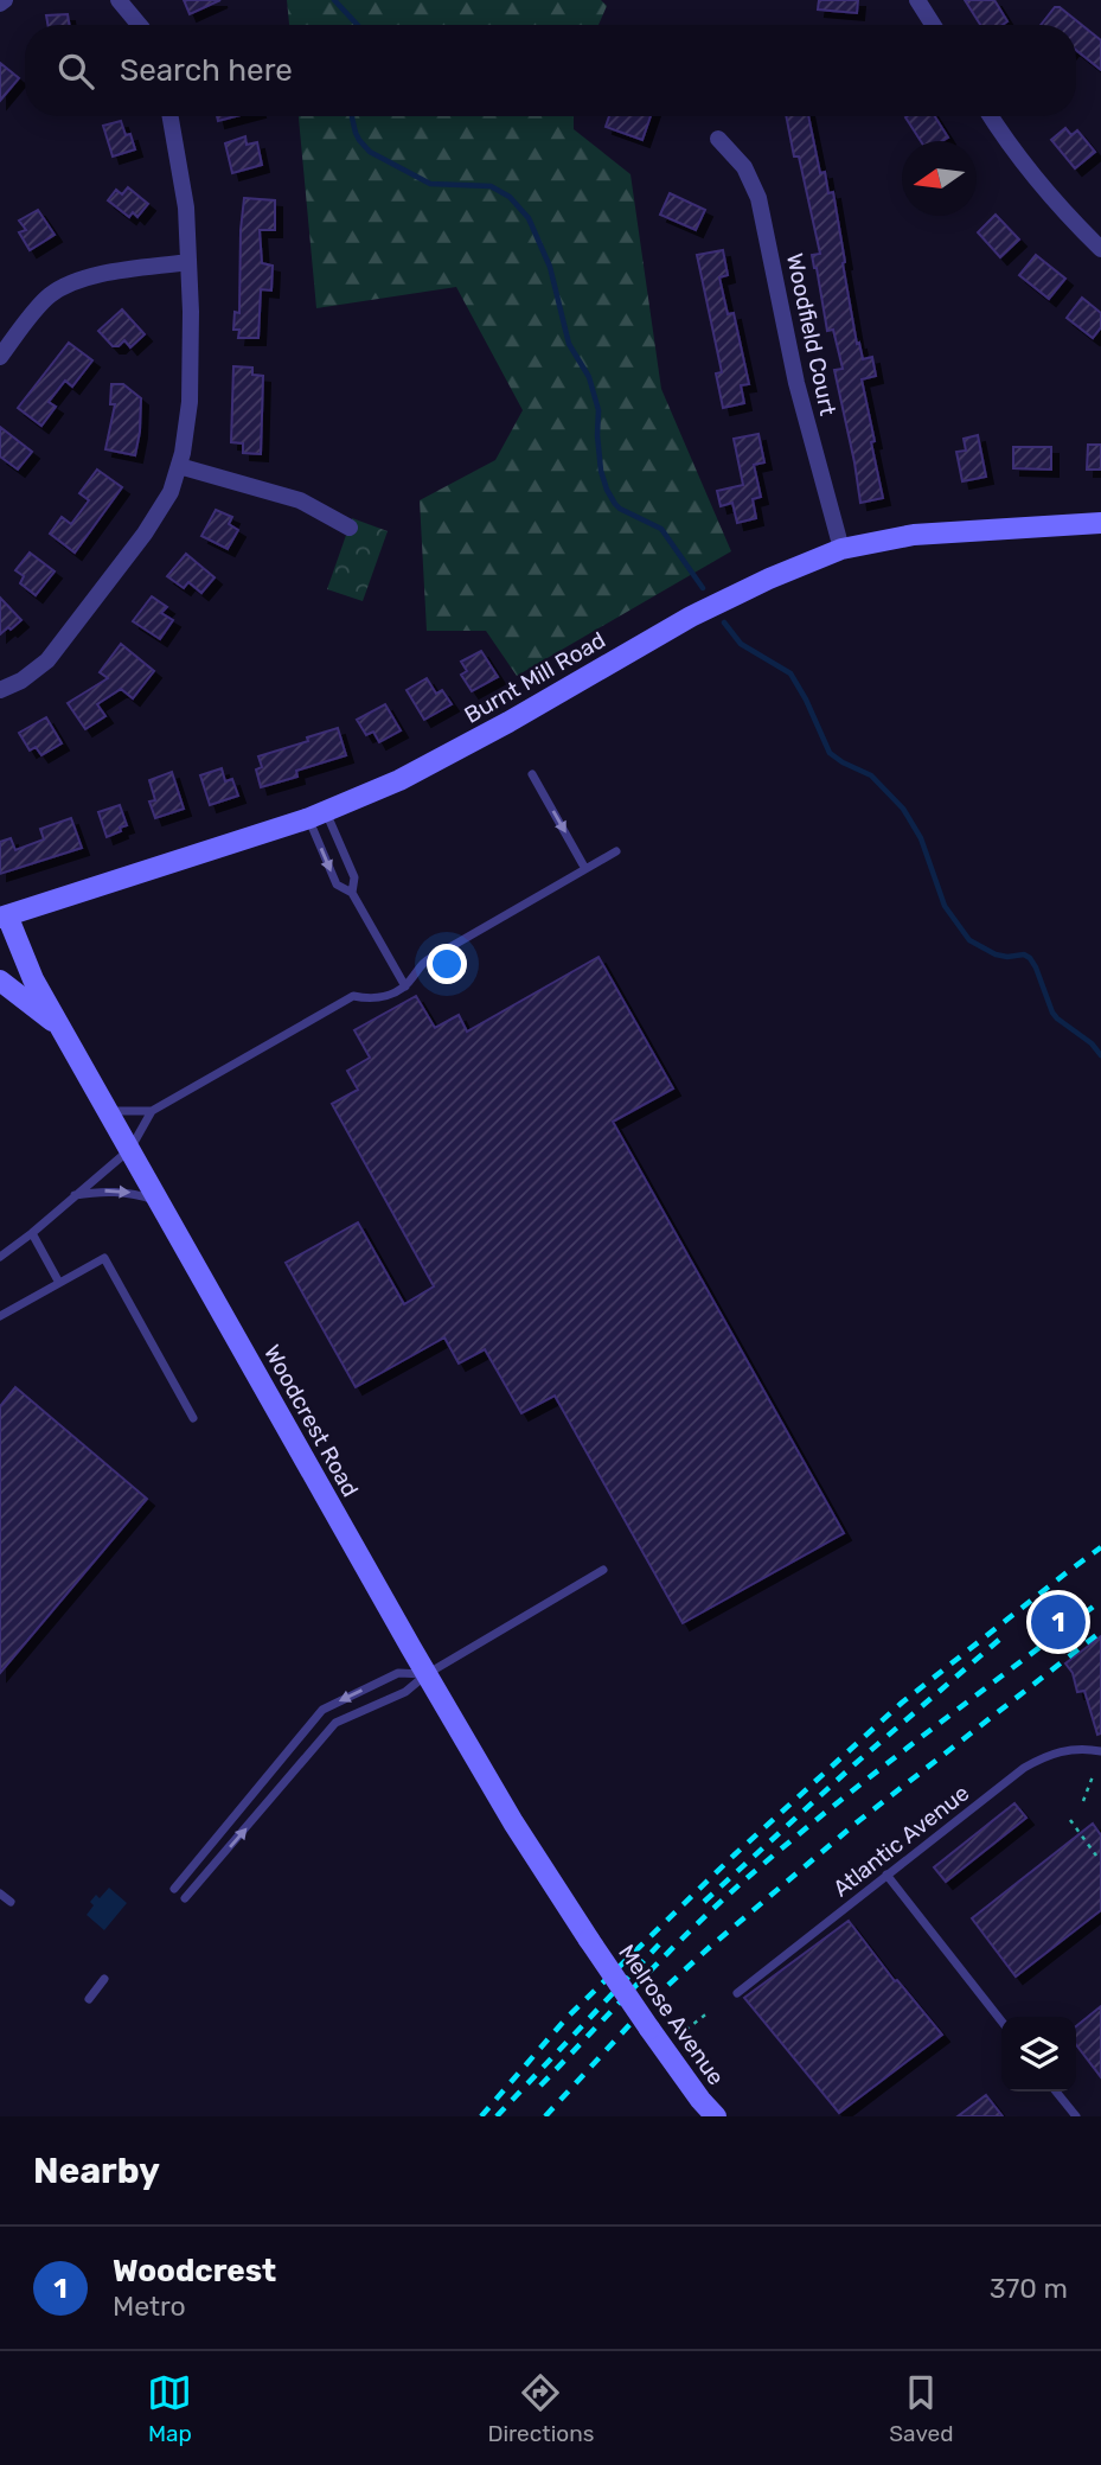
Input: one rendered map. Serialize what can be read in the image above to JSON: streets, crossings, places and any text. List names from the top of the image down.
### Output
{
  "streets": {
    "street": [
      "Woodfield Court",
      "Burnt Mill Road",
      "Woodcrest Road",
      "Melrose Avenue"
    ],
    "lane": ["Atlantic Avenue"]
  },
  "crossings": [
    ["Woodfield Court", "Burnt Mill Road"],
    ["Burnt Mill Road", "Woodcrest Road"],
    ["Woodcrest Road", "Melrose Avenue"]
  ],
  "north": "left",
  "page": {
    "search": "Search here",
    "pins": "1",
    "heading": "Nearby",
    "list": [
      {
        "mark": "1",
        "name": "Woodcrest",
        "note": "Metro",
        "value": "370 m"
      }
    ],
    "nav": ["Map", "Directions", "Saved"]
  }
}
